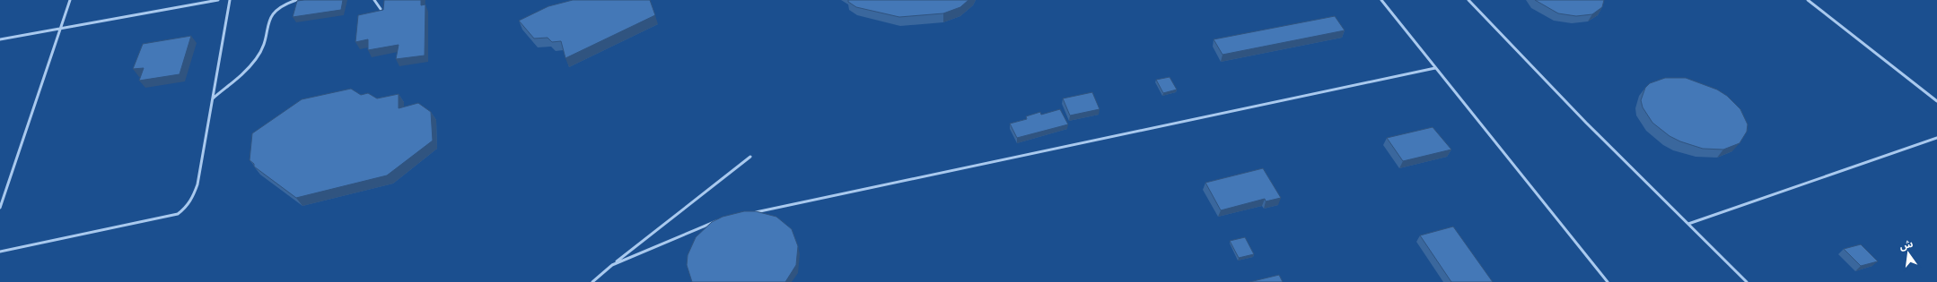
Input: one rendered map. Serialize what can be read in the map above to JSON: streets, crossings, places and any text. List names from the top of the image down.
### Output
{
  "north": "top"
}
